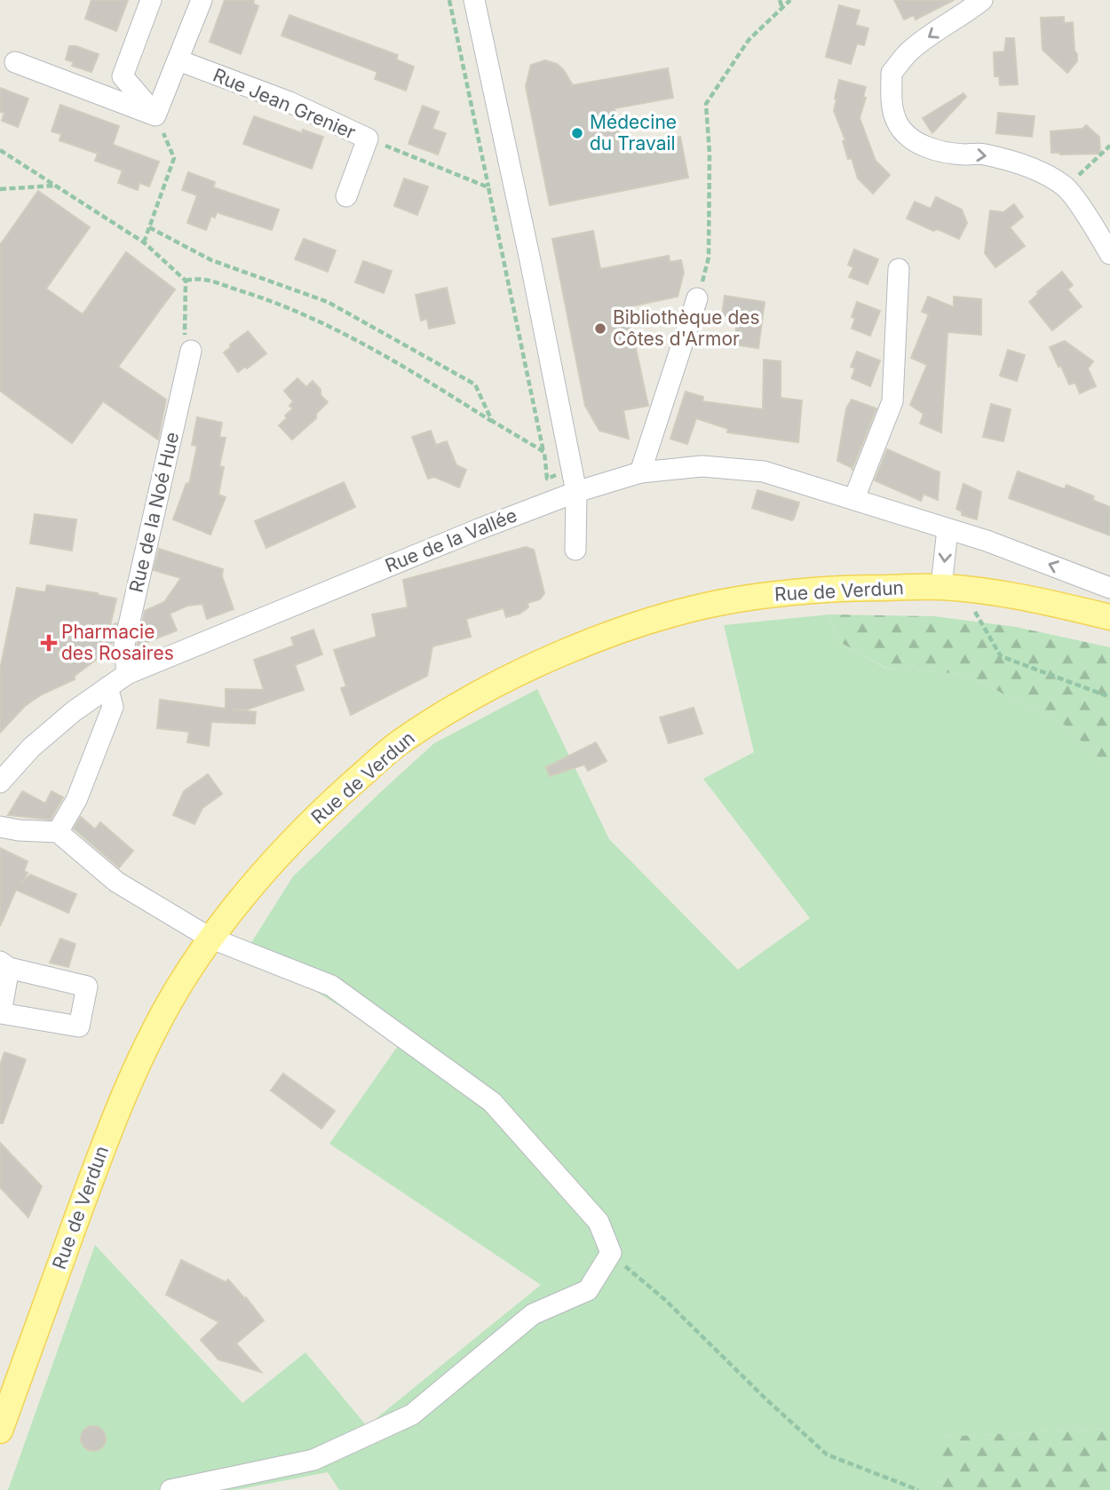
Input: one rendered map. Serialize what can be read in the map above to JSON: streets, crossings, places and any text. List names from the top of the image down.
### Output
{
  "streets": {
    "main road": ["Rue de Verdun"],
    "street": ["Rue Jean Grenier", "Rue de la Noé Hue", "Rue de la Vallée"]
  },
  "crossings": [
    ["Rue de la Noé Hue", "Rue de la Vallée"]
  ],
  "places": {
    "other": ["Médecine du Travail", "Bibliothèque des Côtes d'Armor"],
    "health": ["Pharmacie des Rosaires"]
  }
}
